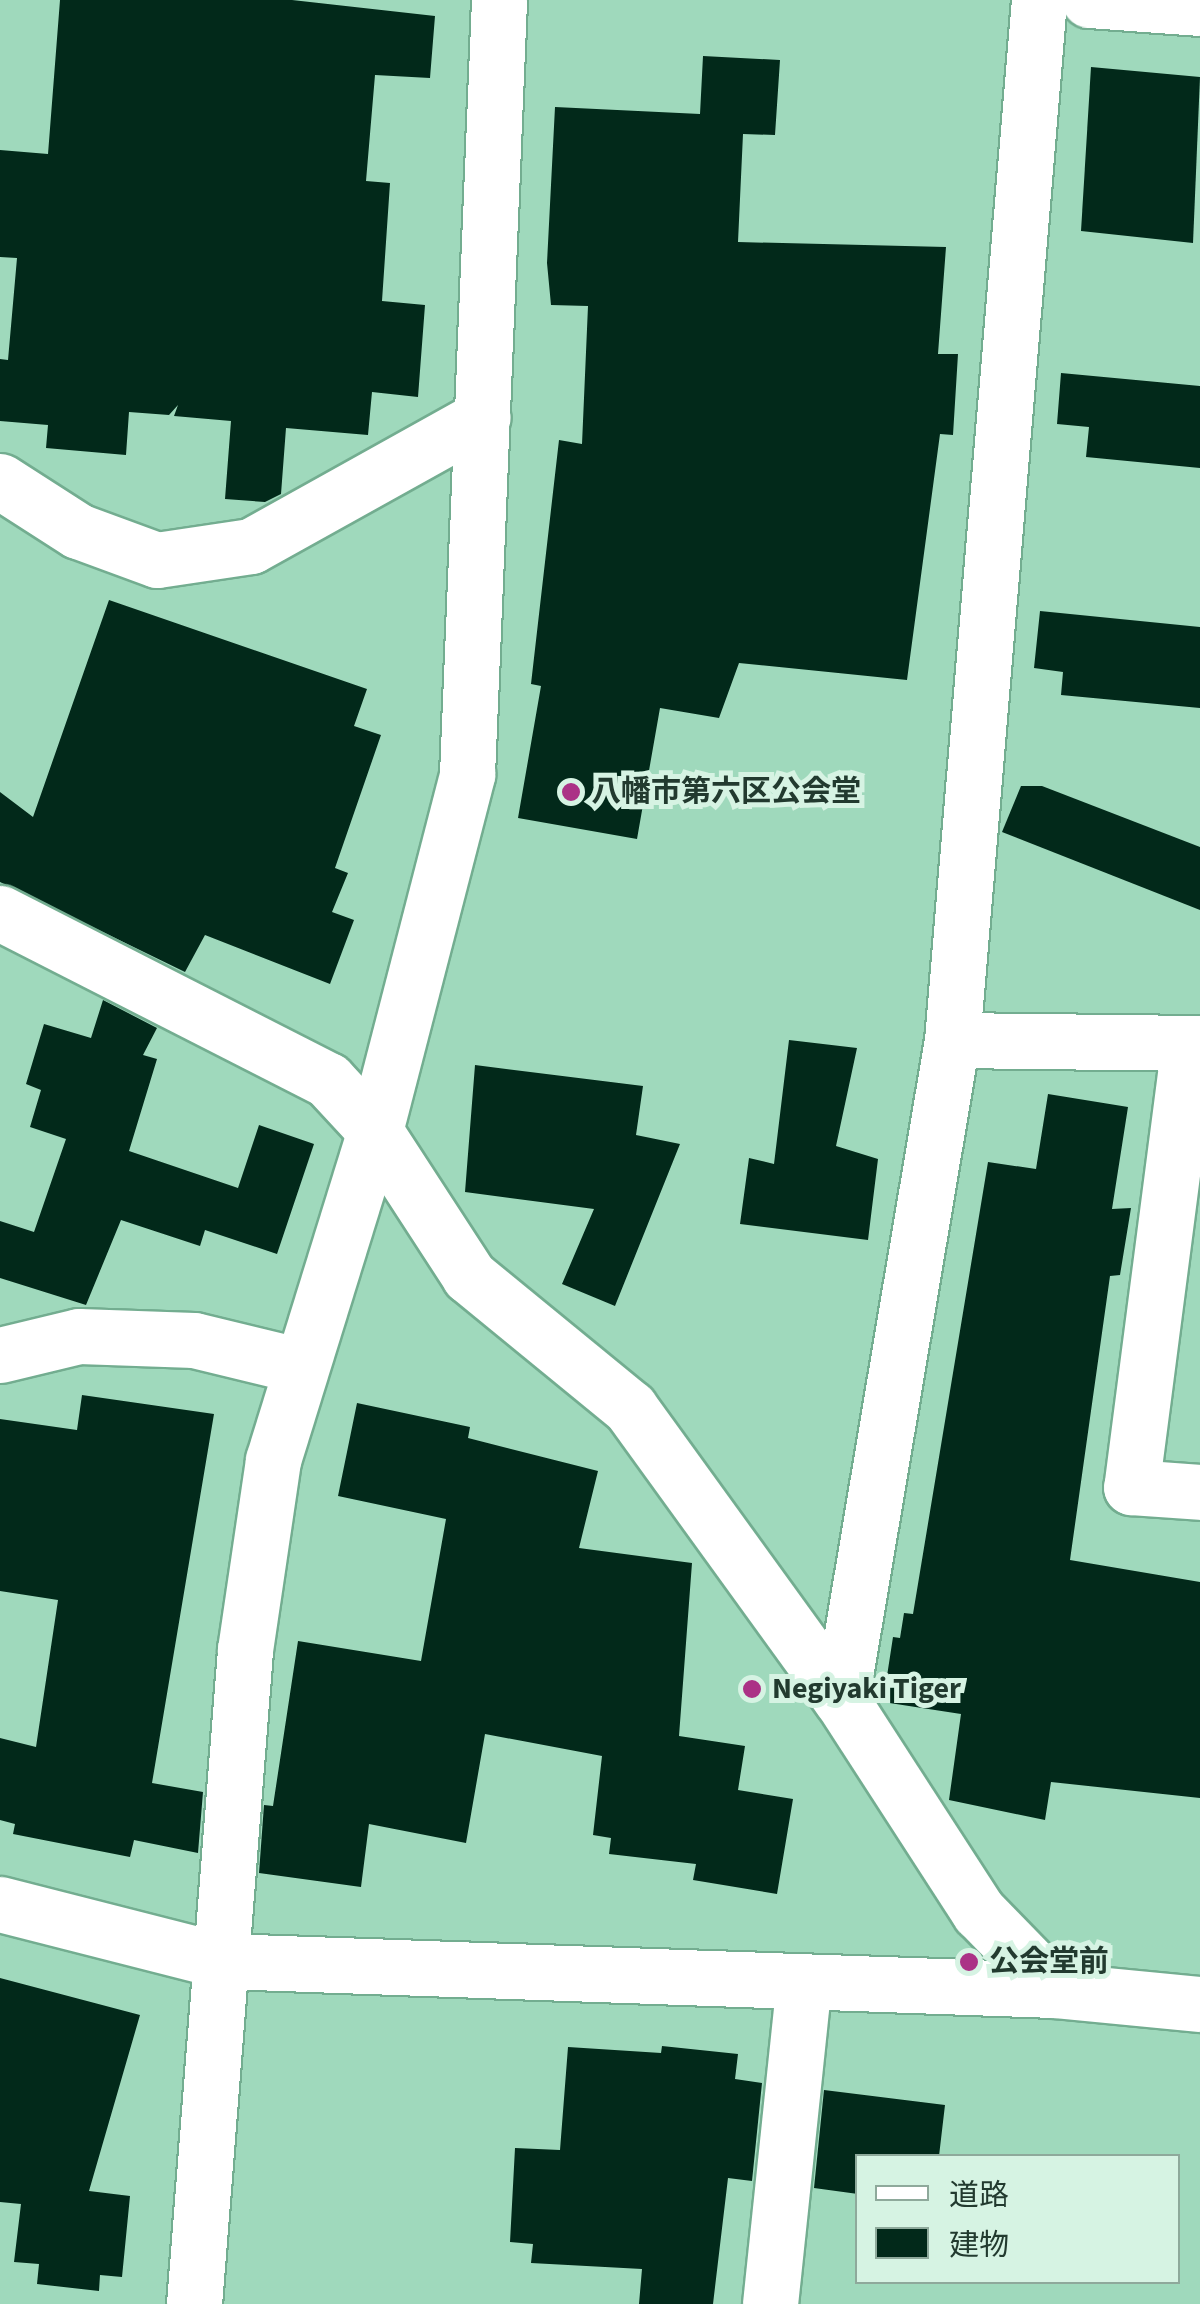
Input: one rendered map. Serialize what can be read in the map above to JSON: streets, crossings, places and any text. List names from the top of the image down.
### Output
{
  "places": ["八幡市第六区公会堂", "Negiyaki Tiger", "公会堂前"],
  "legend": ["道路", "建物"]
}
